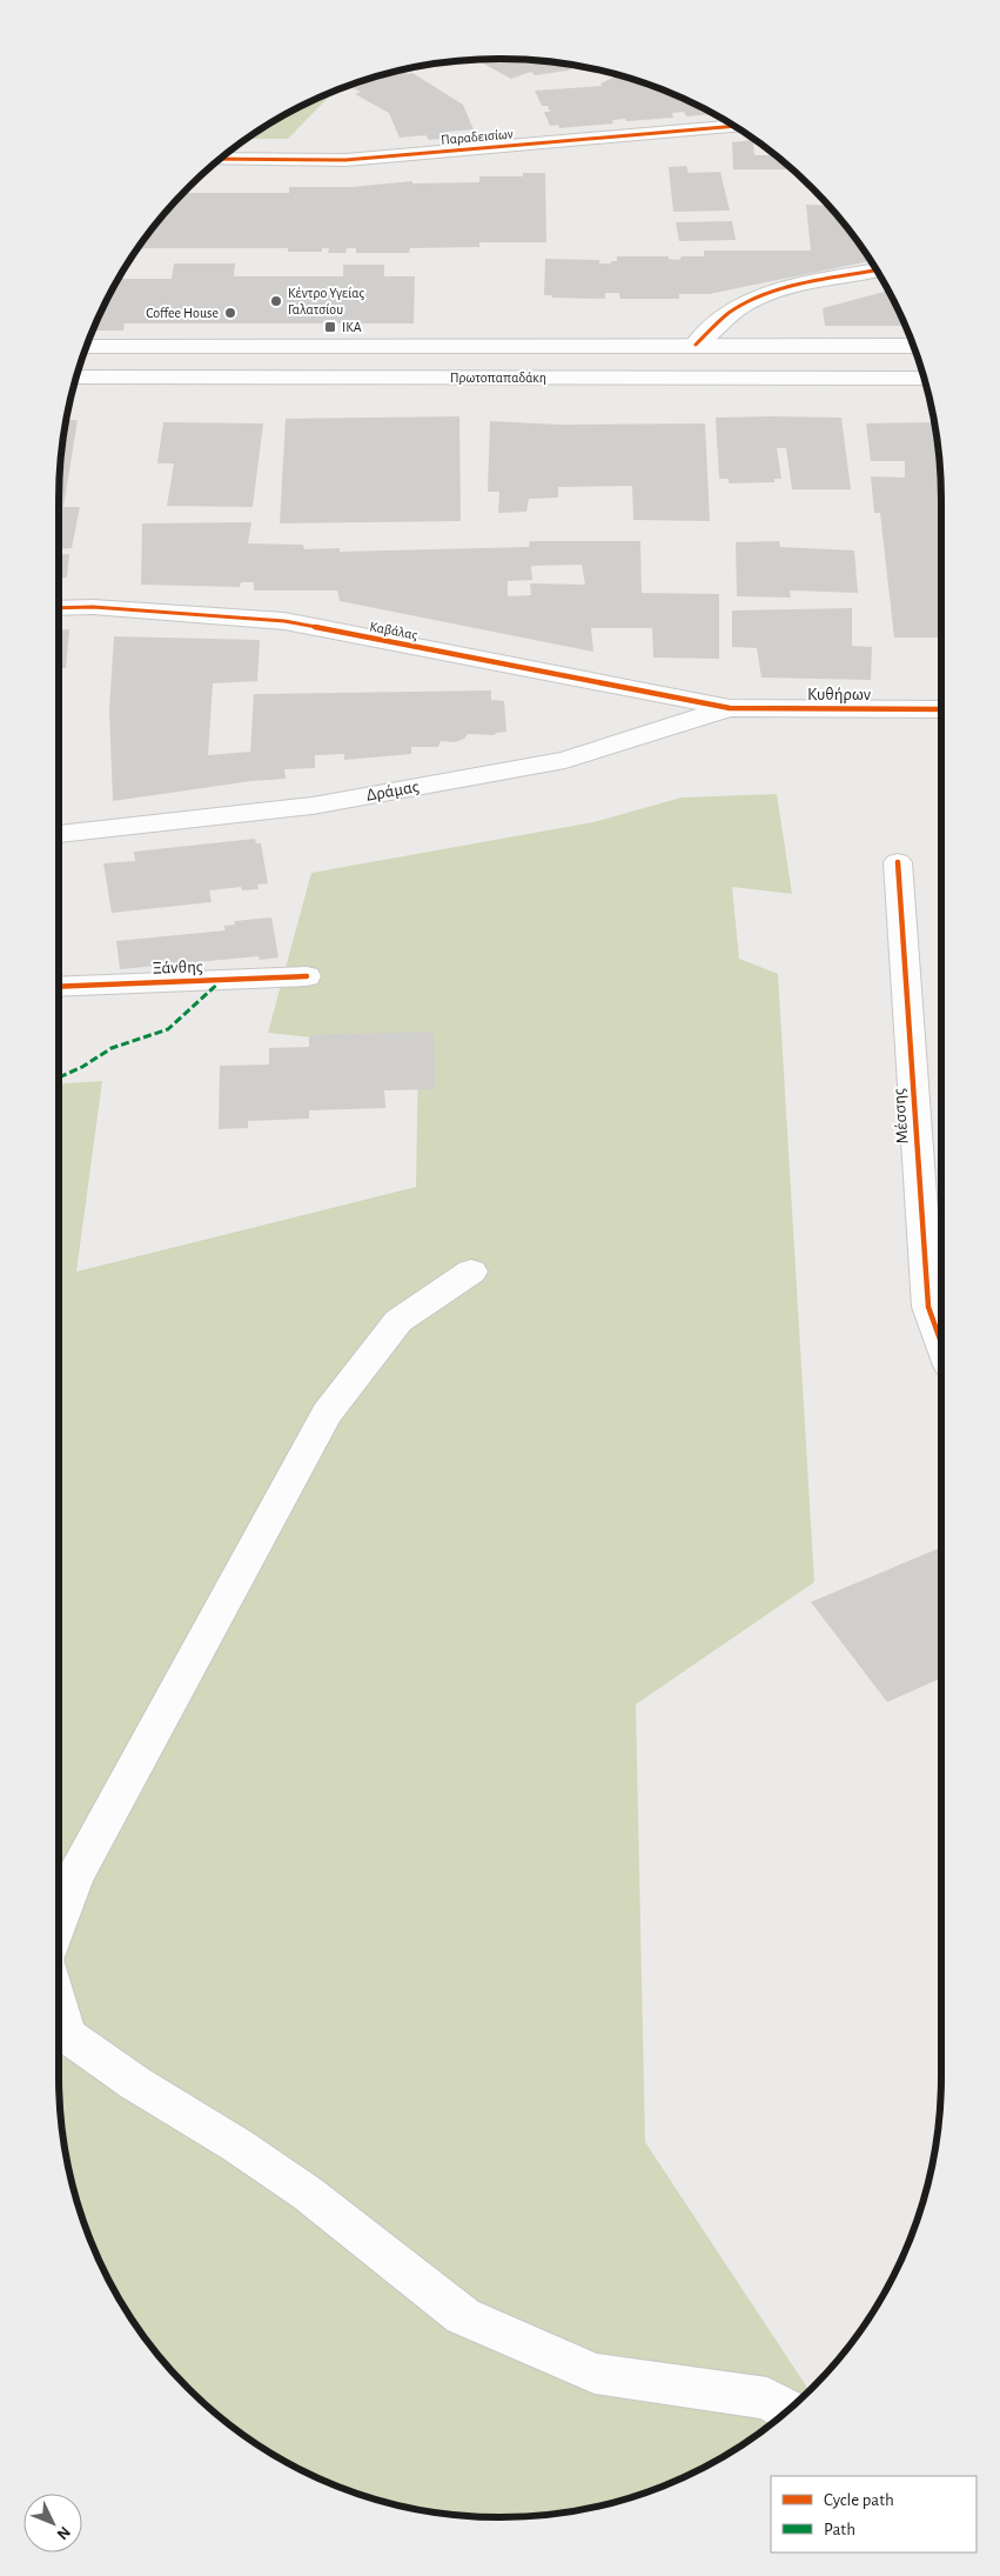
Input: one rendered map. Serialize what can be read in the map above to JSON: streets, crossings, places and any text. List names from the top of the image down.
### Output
{
  "streets": {
    "street": [
      "Παραδεισίων",
      "Πρωτοπαπαδάκη",
      "Καβάλας",
      "Κυθήρων",
      "Δράμας",
      "Ξάνθης",
      "Μέσσης"
    ]
  },
  "crossings": [
    ["Καβάλας", "Κυθήρων"],
    ["Καβάλας", "Δράμας"],
    ["Κυθήρων", "Δράμας"]
  ],
  "places": {
    "other": ["Κέντρο Υγείας Γαλατσίου", "Coffee House"],
    "transit": ["ΙΚΑ"]
  },
  "legend": ["Cycle path", "Path"],
  "north": "bottom right"
}
